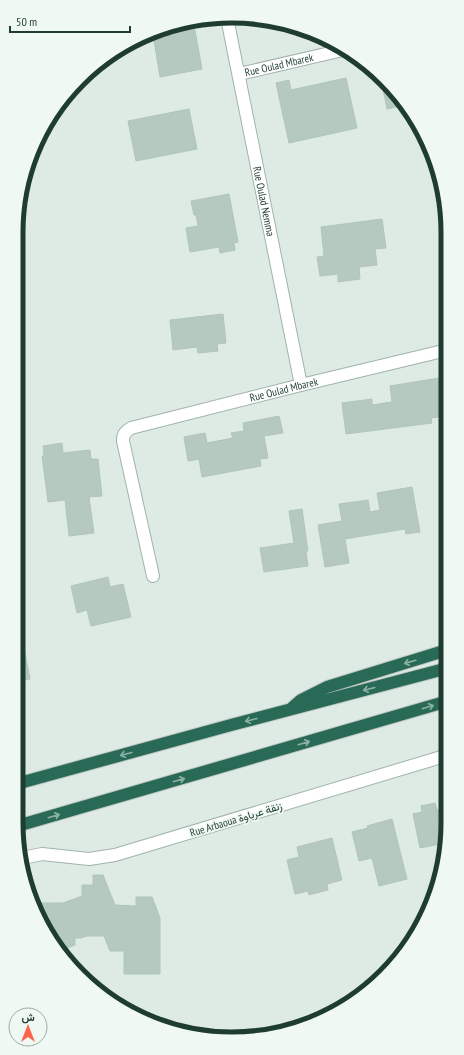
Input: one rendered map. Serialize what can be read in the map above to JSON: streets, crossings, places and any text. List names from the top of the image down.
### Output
{
  "streets": {
    "street": ["Rue Oulad Mbarek", "Rue Oulad Nemma", "Rue Arbaoua زنقة عرباوة"]
  },
  "crossings": [
    ["Rue Oulad Mbarek", "Rue Oulad Nemma"]
  ],
  "scale_bar": "50 m",
  "north": "top"
}
